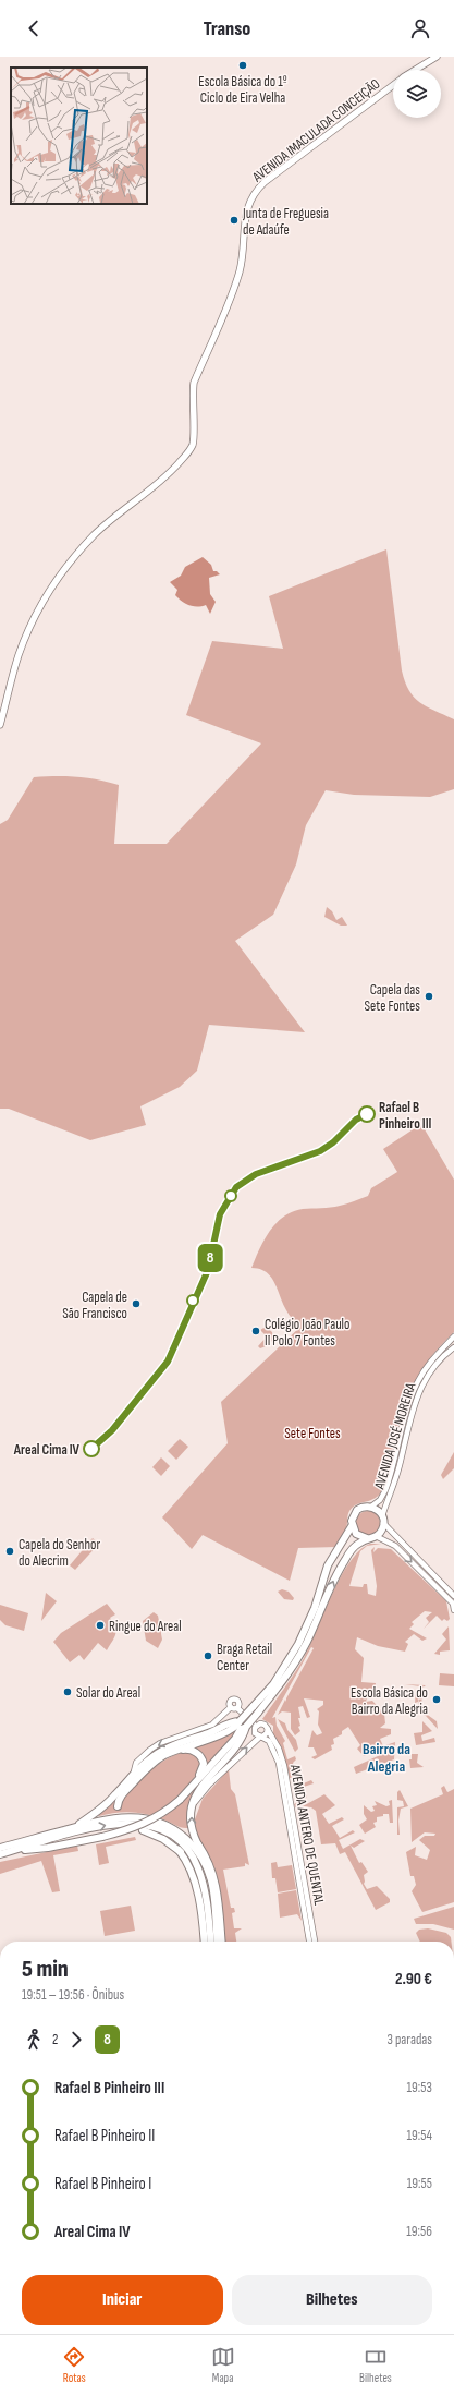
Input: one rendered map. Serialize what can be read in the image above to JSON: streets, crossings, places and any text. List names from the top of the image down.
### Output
{
  "streets": {
    "main road": ["AVENIDA IMACULADA CONCEIÇÃO"],
    "street": ["AVENIDA JOSÉ MOREIRA", "AVENIDA ANTERO DE QUENTAL"]
  },
  "districts": ["Bairro da Alegria"],
  "parks": ["Sete Fontes"],
  "places": [
    "Escola Básica do 1º Ciclo de Eira Velha",
    "Junta de Freguesia de Adaúfe",
    "Capela das Sete Fontes",
    "Rafael B Pinheiro III",
    "Capela de São Francisco",
    "Colégio João Paulo II Polo 7 Fontes",
    "Areal Cima IV",
    "Capela do Senhor do Alecrim",
    "Ringue do Areal",
    "Braga Retail Center",
    "Solar do Areal",
    "Escola Básica do Bairro da Alegria"
  ],
  "lines": ["bus line 8"],
  "page": {
    "header": "Transo",
    "on_map": "8",
    "heading": ["5 min", "19:51 – 19:56 · Ônibus", "2.90 €"],
    "legs": ["2", "8", "3 paradas"],
    "list": [
      {
        "name": "Rafael B Pinheiro III",
        "value": "19:53"
      },
      {
        "name": "Rafael B Pinheiro II",
        "value": "19:54"
      },
      {
        "name": "Rafael B Pinheiro I",
        "value": "19:55"
      },
      {
        "name": "Areal Cima IV",
        "value": "19:56"
      }
    ],
    "buttons": ["Iniciar", "Bilhetes"],
    "tabs": ["Rotas", "Mapa", "Bilhetes"]
  }
}
